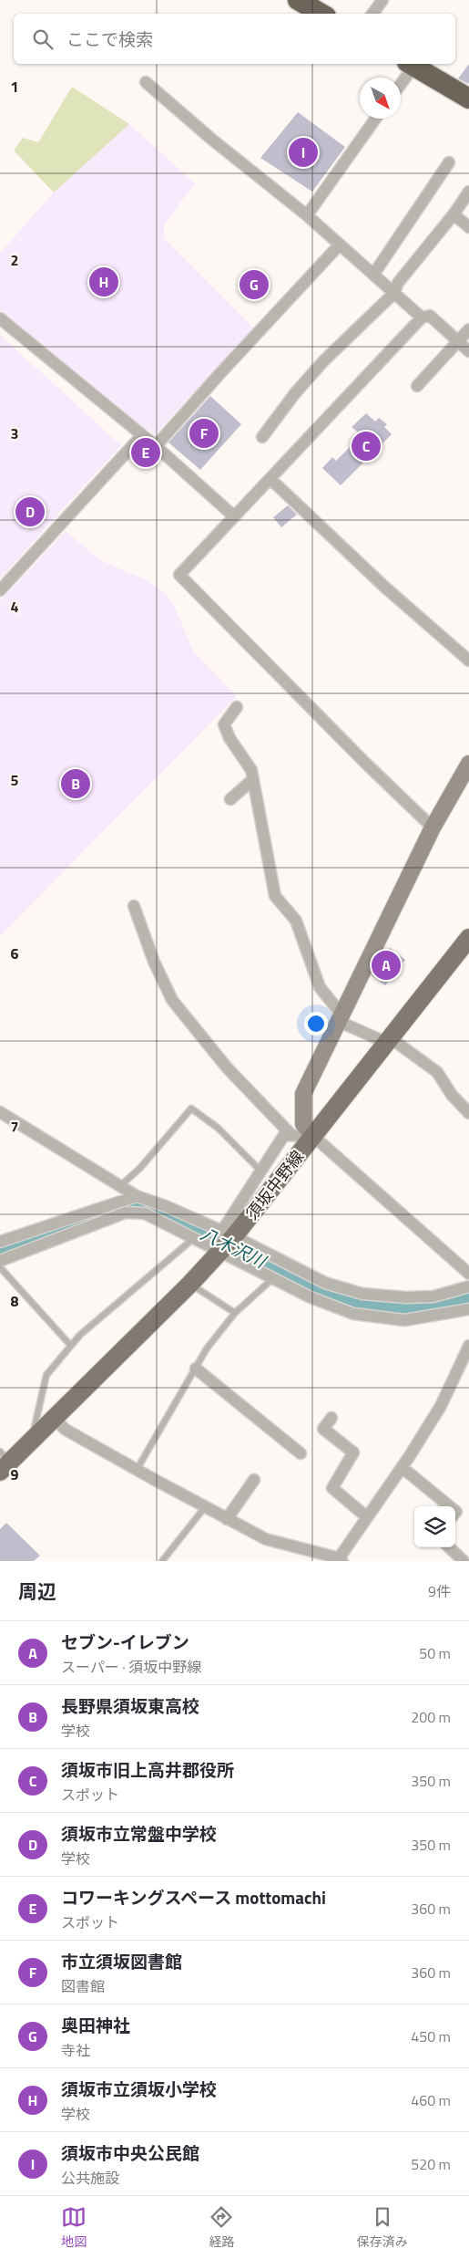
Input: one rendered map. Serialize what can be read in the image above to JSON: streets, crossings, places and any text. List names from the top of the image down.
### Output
{
  "streets": {
    "main road": ["須坂中野線"]
  },
  "water": ["八木沢川"],
  "north": "bottom right",
  "page": {
    "search": "ここで検索",
    "pins": [
      "I",
      "H",
      "G",
      "F",
      "C",
      "E",
      "D",
      "B",
      "A"
    ],
    "heading": ["周辺", "9件"],
    "list": [
      {
        "mark": "A",
        "name": "セブン-イレブン",
        "note": "スーパー · 須坂中野線",
        "value": "50 m"
      },
      {
        "mark": "B",
        "name": "長野県須坂東高校",
        "note": "学校",
        "value": "200 m"
      },
      {
        "mark": "C",
        "name": "須坂市旧上高井郡役所",
        "note": "スポット",
        "value": "350 m"
      },
      {
        "mark": "D",
        "name": "須坂市立常盤中学校",
        "note": "学校",
        "value": "350 m"
      },
      {
        "mark": "E",
        "name": "コワーキングスペース mottomachi",
        "note": "スポット",
        "value": "360 m"
      },
      {
        "mark": "F",
        "name": "市立須坂図書館",
        "note": "図書館",
        "value": "360 m"
      },
      {
        "mark": "G",
        "name": "奥田神社",
        "note": "寺社",
        "value": "450 m"
      },
      {
        "mark": "H",
        "name": "須坂市立須坂小学校",
        "note": "学校",
        "value": "460 m"
      },
      {
        "mark": "I",
        "name": "須坂市中央公民館",
        "note": "公共施設",
        "value": "520 m"
      }
    ],
    "nav": ["地図", "経路", "保存済み"]
  },
  "grid": {
    "rows": [
      "1",
      "2",
      "3",
      "4",
      "5",
      "6",
      "7",
      "8",
      "9"
    ]
  }
}
